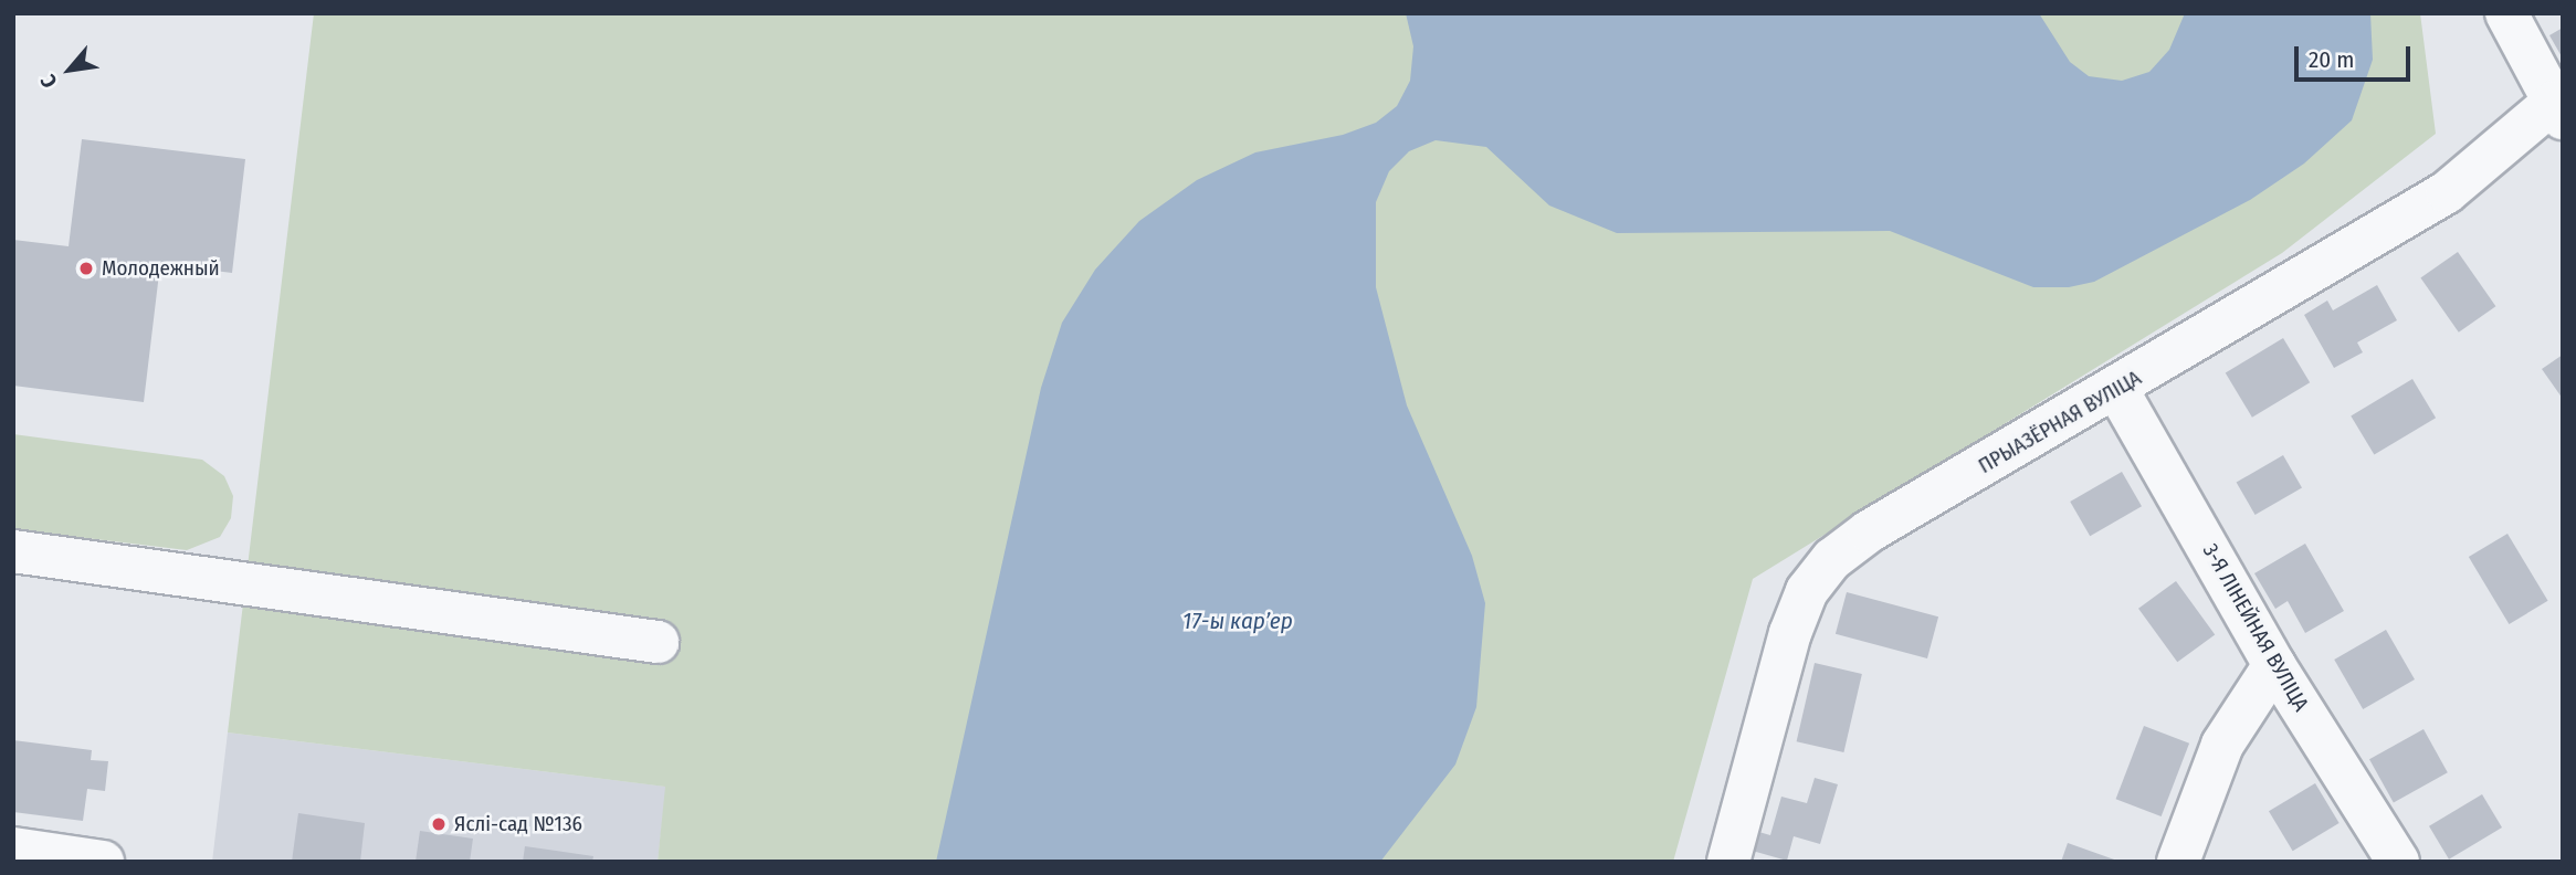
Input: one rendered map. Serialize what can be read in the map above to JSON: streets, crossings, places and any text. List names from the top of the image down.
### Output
{
  "streets": {
    "street": ["ПРЫАЗЁРНАЯ ВУЛІЦА", "3-Я ЛІНЕЙНАЯ ВУЛІЦА"]
  },
  "crossings": [
    ["ПРЫАЗЁРНАЯ ВУЛІЦА", "3-Я ЛІНЕЙНАЯ ВУЛІЦА"]
  ],
  "water": ["17-ы кар’ер"],
  "places": ["Молодежный", "Яслі-сад №136"],
  "scale_bar": "20 m",
  "north": "bottom left"
}
